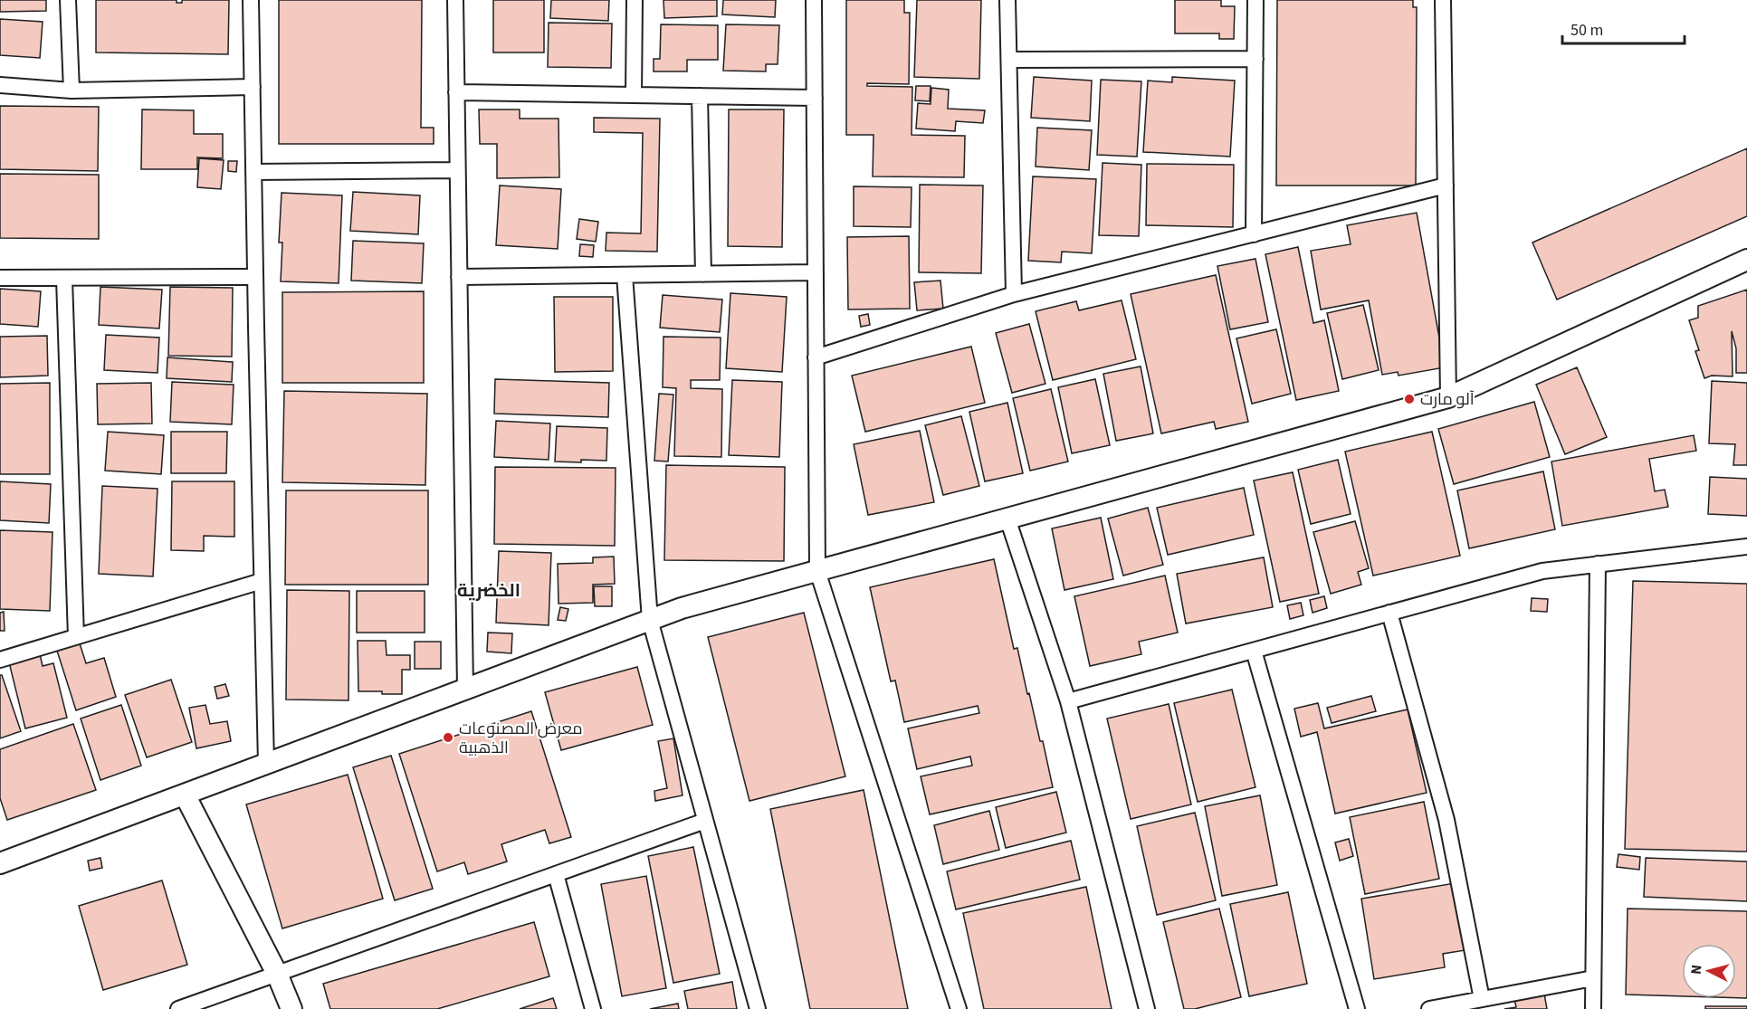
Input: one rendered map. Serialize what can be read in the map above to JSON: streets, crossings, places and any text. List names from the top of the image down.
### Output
{
  "districts": ["الخضرية"],
  "places": ["آلو مارت", "معرض المصنوعات الذهبية"],
  "scale_bar": "50 m",
  "north": "left"
}
